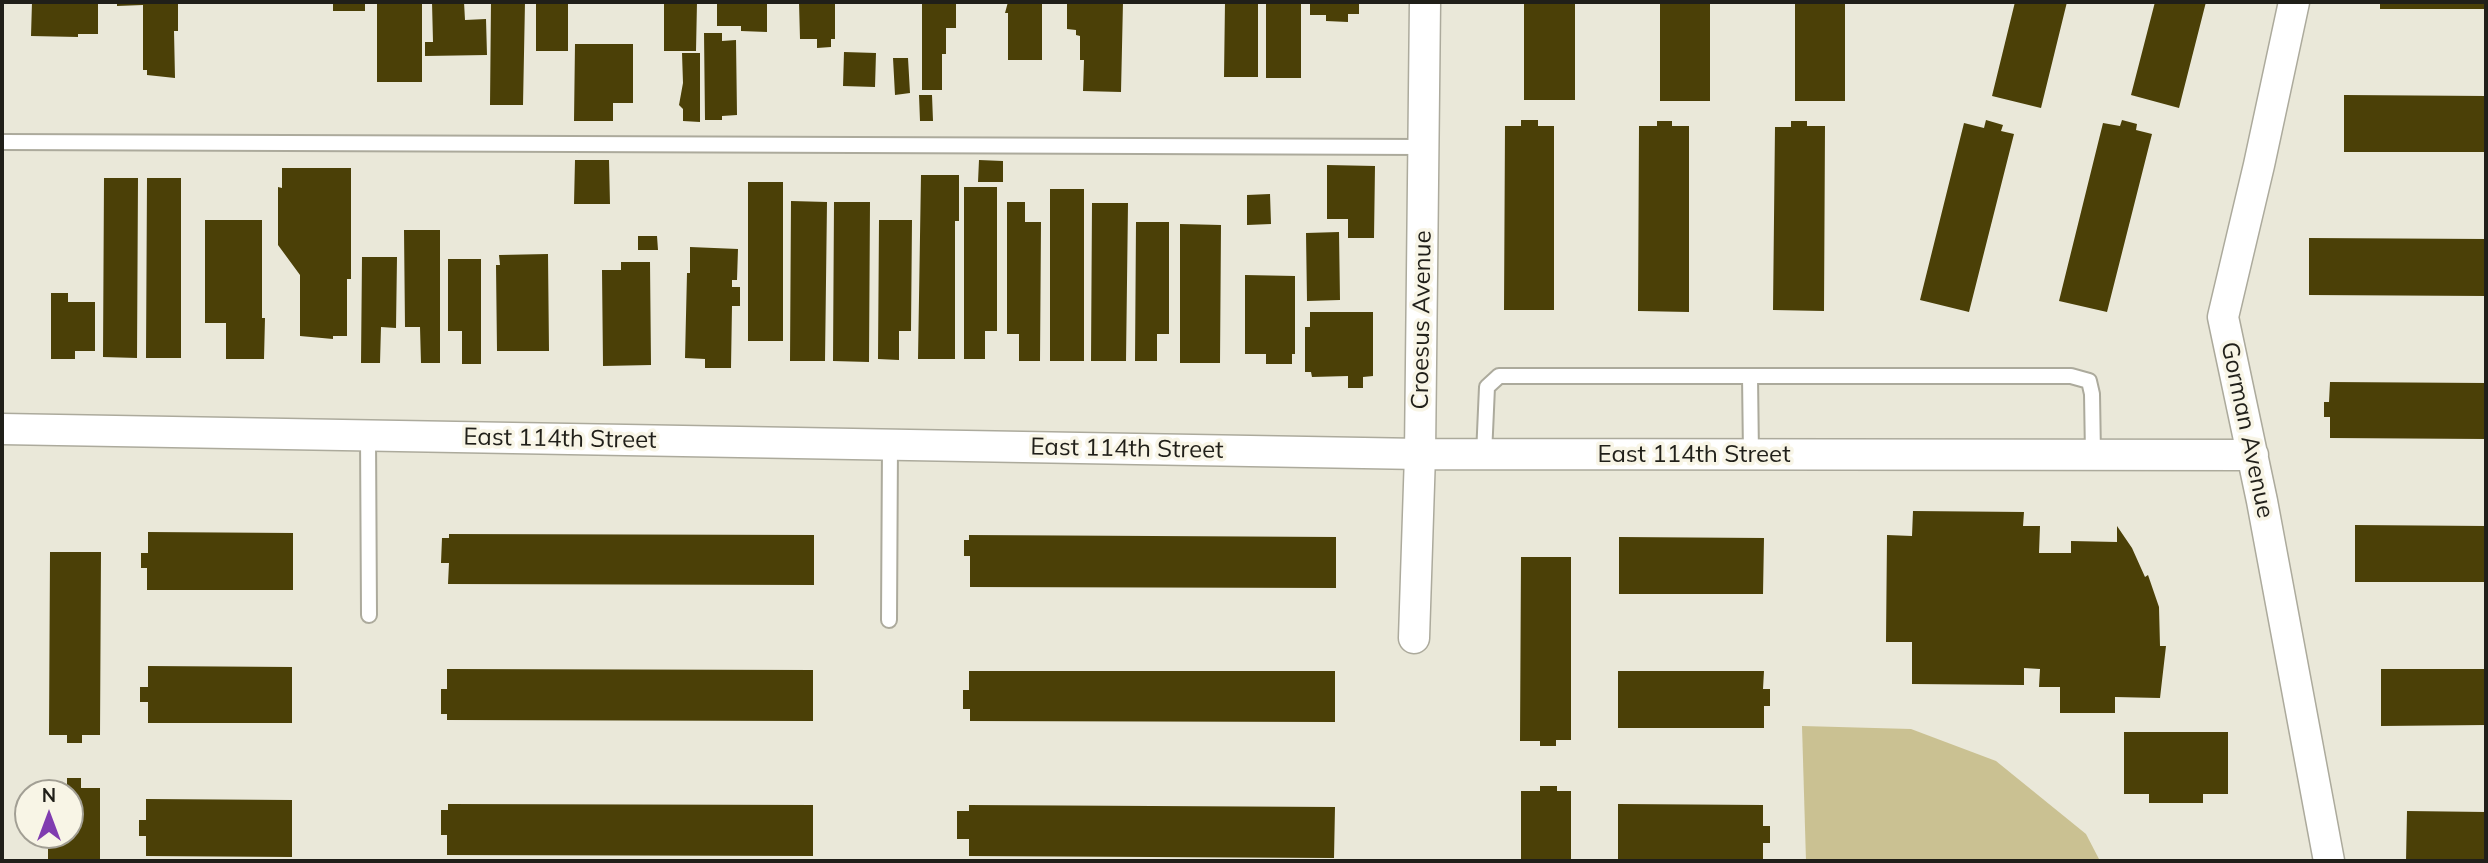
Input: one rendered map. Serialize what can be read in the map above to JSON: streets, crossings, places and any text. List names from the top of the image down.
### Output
{
  "streets": {
    "street": ["Croesus Avenue", "Gorman Avenue", "East 114th Street"]
  },
  "crossings": [
    ["Croesus Avenue", "East 114th Street"],
    ["Gorman Avenue", "East 114th Street"]
  ],
  "north": "top"
}
